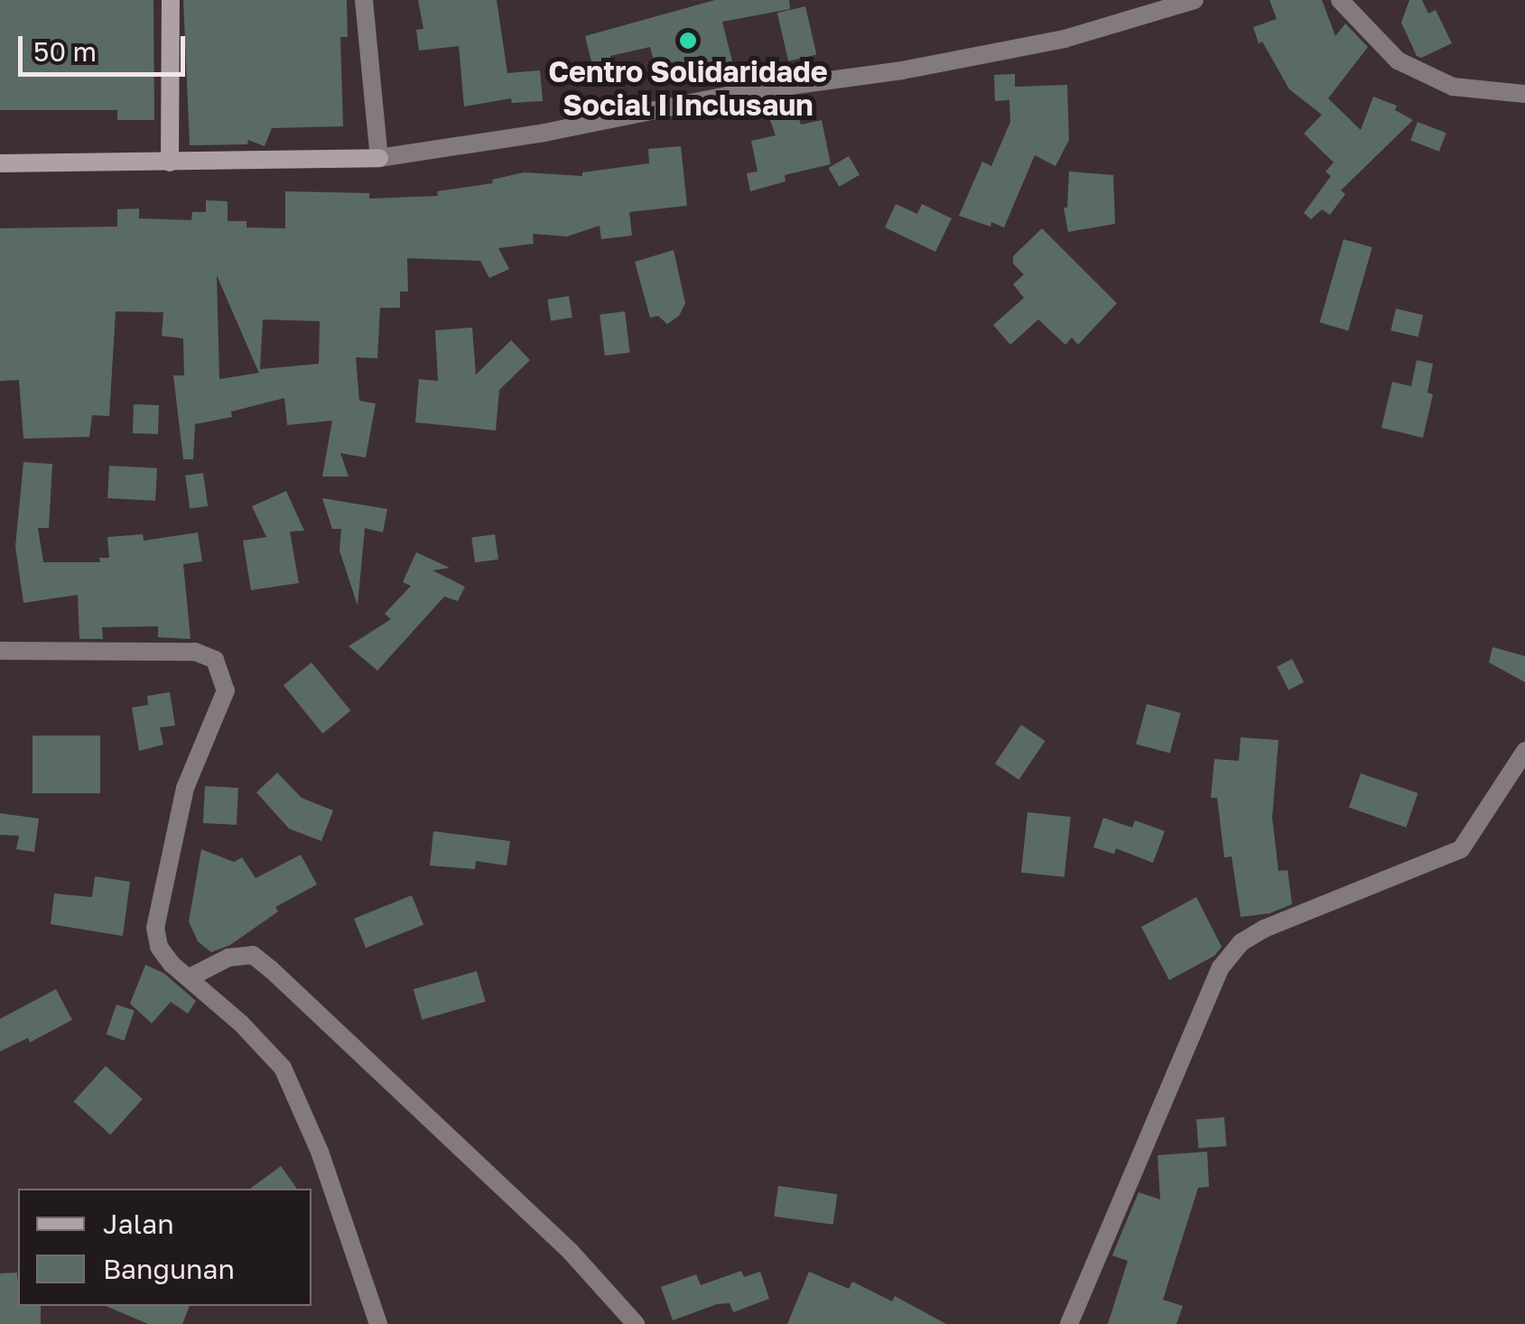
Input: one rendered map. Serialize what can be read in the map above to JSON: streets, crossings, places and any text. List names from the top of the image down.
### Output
{
  "places": ["Centro Solidaridade Social I Inclusaun"],
  "legend": ["Jalan", "Bangunan"],
  "scale_bar": "50 m"
}
